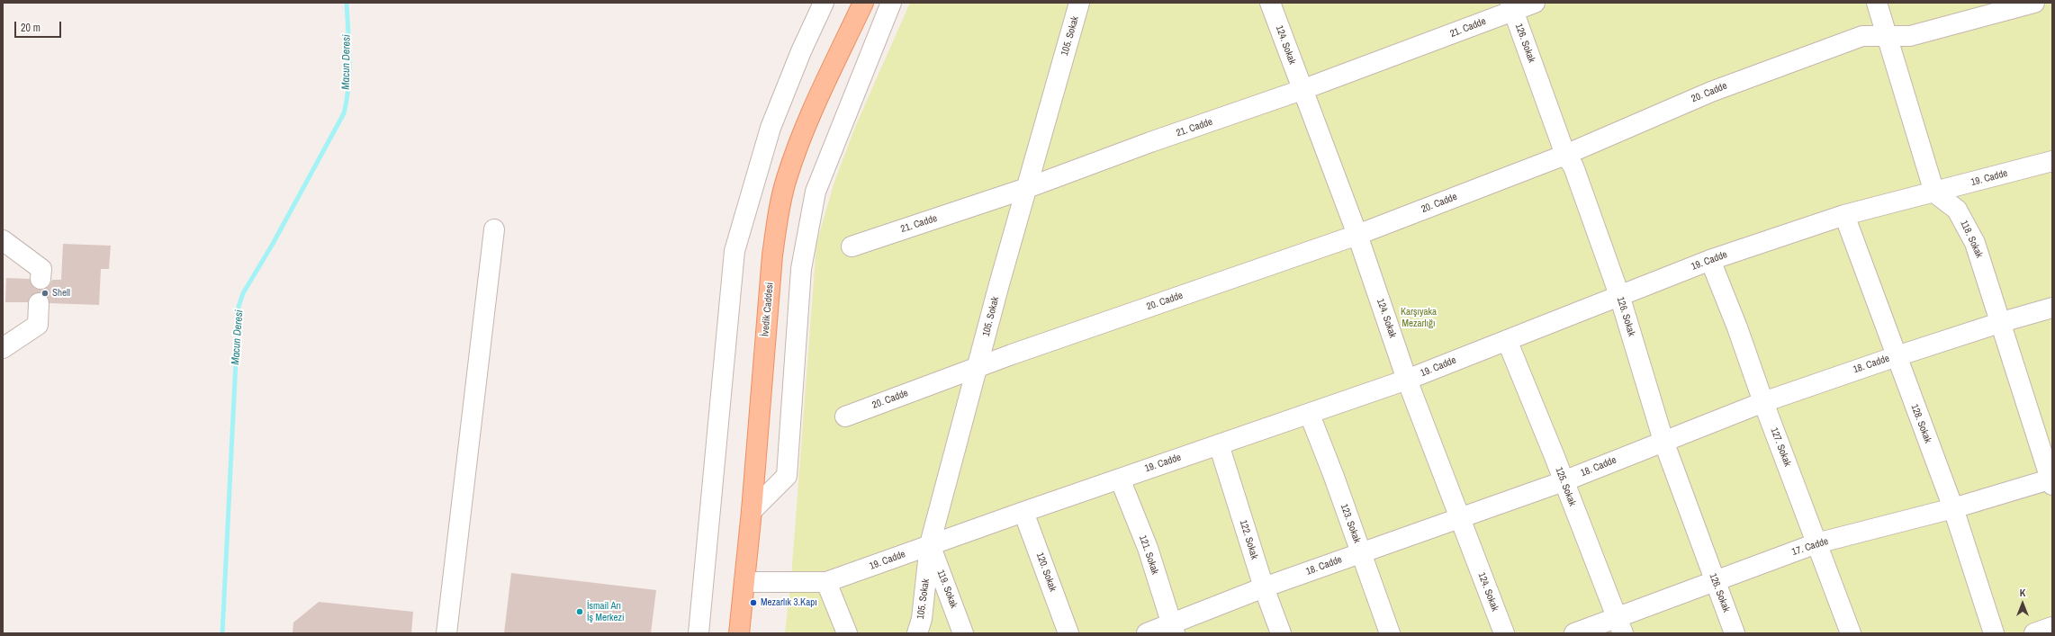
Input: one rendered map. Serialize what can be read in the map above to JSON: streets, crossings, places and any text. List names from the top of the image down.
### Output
{
  "streets": {
    "main road": ["İvedik Caddesi"],
    "street": [
      "21. Cadde",
      "105. Sokak",
      "126. Sokak",
      "124. Sokak",
      "20. Cadde",
      "19. Cadde",
      "118. Sokak",
      "18. Cadde",
      "128. Sokak",
      "127. Sokak",
      "125. Sokak",
      "123. Sokak",
      "122. Sokak",
      "17. Cadde",
      "121. Sokak",
      "120. Sokak",
      "119. Sokak"
    ]
  },
  "crossings": [
    ["21. Cadde", "105. Sokak"],
    ["21. Cadde", "126. Sokak"],
    ["21. Cadde", "124. Sokak"],
    ["105. Sokak", "20. Cadde"],
    ["105. Sokak", "19. Cadde"],
    ["105. Sokak", "119. Sokak"],
    ["126. Sokak", "20. Cadde"],
    ["126. Sokak", "19. Cadde"],
    ["126. Sokak", "18. Cadde"],
    ["126. Sokak", "17. Cadde"],
    ["124. Sokak", "20. Cadde"],
    ["124. Sokak", "19. Cadde"],
    ["124. Sokak", "18. Cadde"],
    ["19. Cadde", "118. Sokak"],
    ["19. Cadde", "128. Sokak"],
    ["19. Cadde", "127. Sokak"],
    ["19. Cadde", "125. Sokak"],
    ["19. Cadde", "123. Sokak"],
    ["19. Cadde", "122. Sokak"],
    ["19. Cadde", "121. Sokak"],
    ["19. Cadde", "120. Sokak"],
    ["19. Cadde", "119. Sokak"],
    ["118. Sokak", "18. Cadde"],
    ["118. Sokak", "17. Cadde"],
    ["18. Cadde", "128. Sokak"],
    ["18. Cadde", "127. Sokak"],
    ["18. Cadde", "125. Sokak"],
    ["18. Cadde", "123. Sokak"],
    ["18. Cadde", "122. Sokak"],
    ["18. Cadde", "121. Sokak"],
    ["128. Sokak", "17. Cadde"],
    ["127. Sokak", "17. Cadde"],
    ["125. Sokak", "17. Cadde"]
  ],
  "water": ["Macun Deresi"],
  "parks": ["Karşıyaka Mezarlığı"],
  "places": ["Shell", "Mezarlık 3.Kapı", "İsmail Arı İş Merkezi"],
  "scale_bar": "20 m",
  "north": "top"
}
